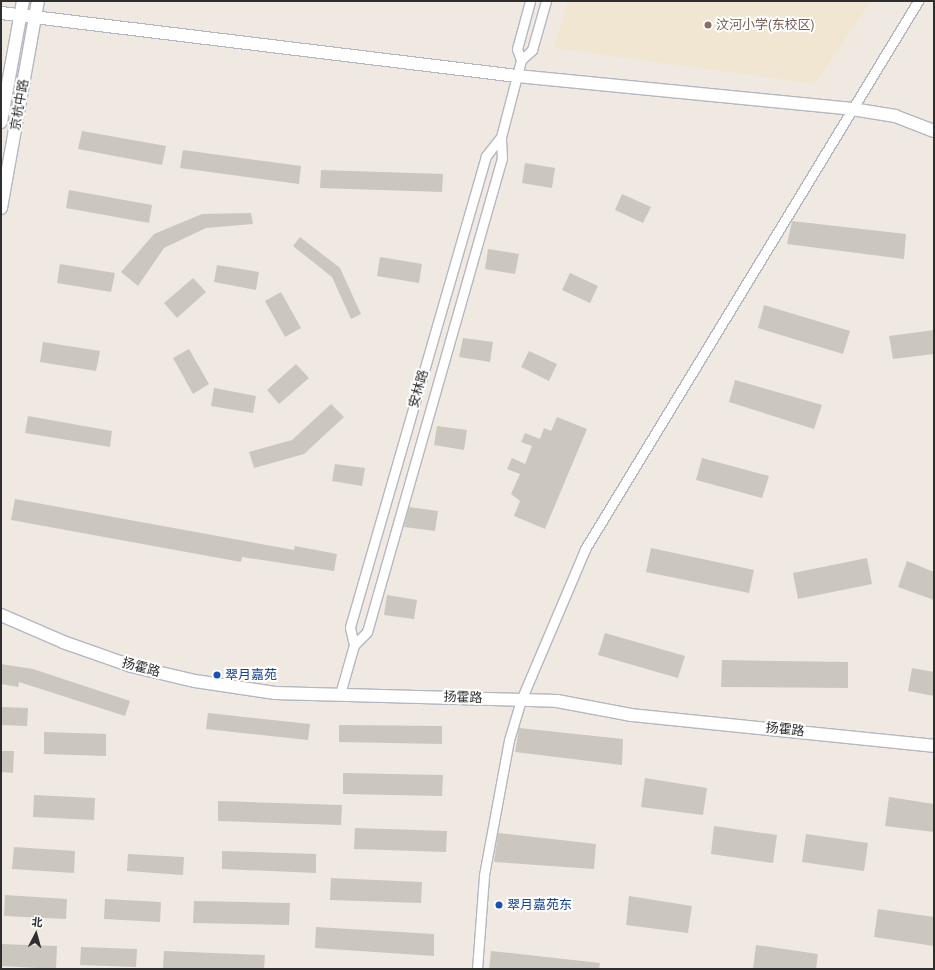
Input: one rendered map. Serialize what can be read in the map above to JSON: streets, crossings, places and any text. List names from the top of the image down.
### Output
{
  "streets": {
    "street": ["京杭中路", "安林路", "扬霍路"]
  },
  "crossings": [
    ["安林路", "扬霍路"]
  ],
  "places": ["汶河小学(东校区)", "翠月嘉苑", "翠月嘉苑东"],
  "north": "top"
}
